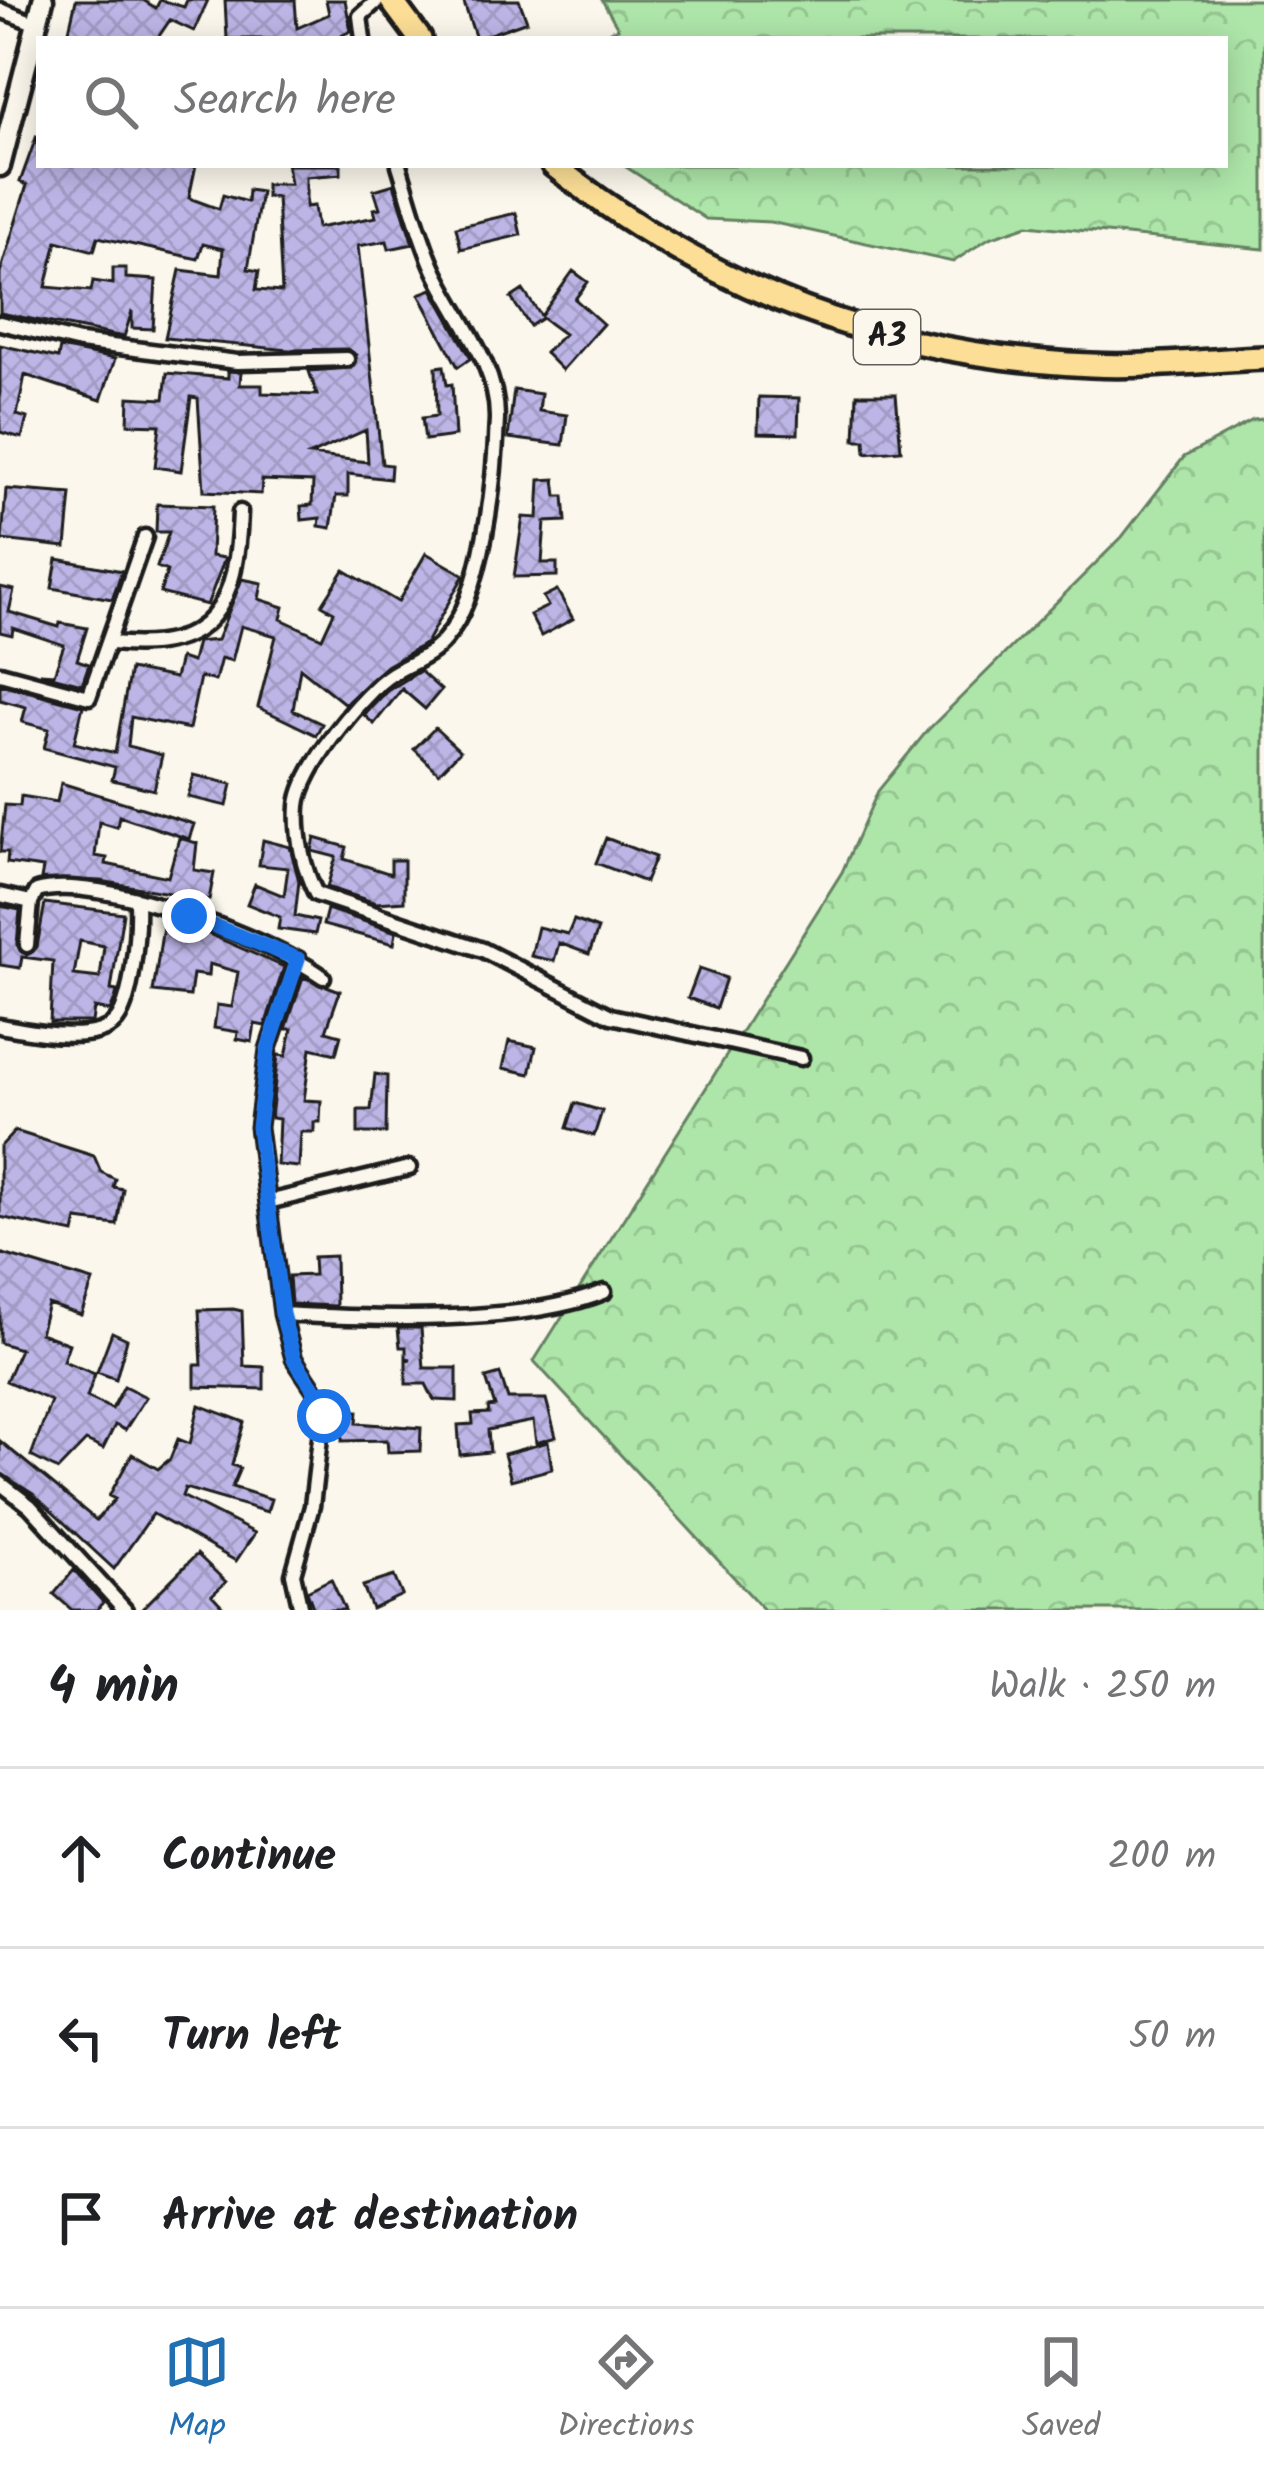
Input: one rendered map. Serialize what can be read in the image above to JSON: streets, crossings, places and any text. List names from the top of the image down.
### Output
{
  "streets": {
    "main road": ["A3"]
  },
  "page": {
    "search": "Search here",
    "heading": ["4 min", "Walk · 250 m"],
    "list": [
      ["Continue", "200 m"],
      ["Turn left", "50 m"],
      "Arrive at destination"
    ],
    "nav": ["Map", "Directions", "Saved"]
  }
}
